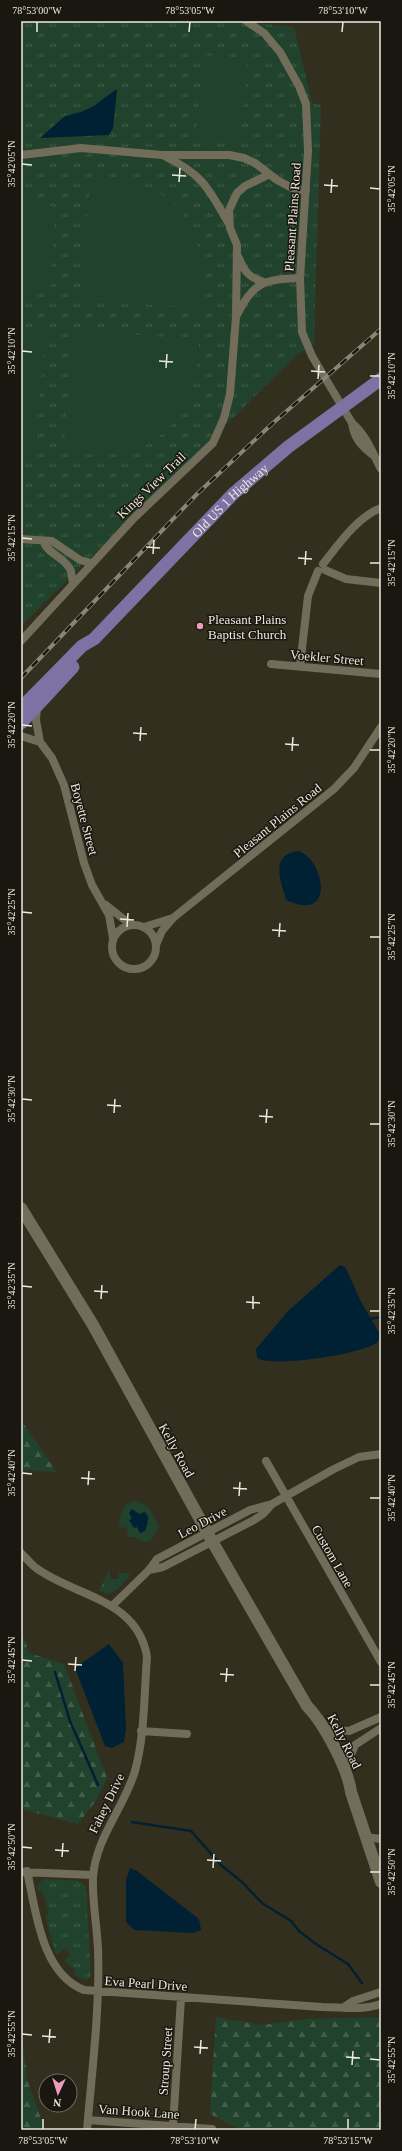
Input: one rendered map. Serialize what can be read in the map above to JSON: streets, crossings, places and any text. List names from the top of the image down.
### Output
{
  "streets": {
    "main road": ["Old US 1 Highway"],
    "street": [
      "Pleasant Plains Road",
      "Kings View Trail",
      "Voekler Street",
      "Boyette Street",
      "Kelly Road",
      "Leo Drive",
      "Custom Lane",
      "Fahey Drive",
      "Eva Pearl Drive",
      "Stroup Street",
      "Van Hook Lane"
    ]
  },
  "crossings": [
    ["Pleasant Plains Road", "Kings View Trail"],
    ["Pleasant Plains Road", "Old US 1 Highway"],
    ["Pleasant Plains Road", "Boyette Street"],
    ["Old US 1 Highway", "Boyette Street"],
    ["Kelly Road", "Leo Drive"],
    ["Leo Drive", "Custom Lane"],
    ["Leo Drive", "Fahey Drive"],
    ["Fahey Drive", "Eva Pearl Drive"],
    ["Fahey Drive", "Van Hook Lane"],
    ["Eva Pearl Drive", "Stroup Street"],
    ["Stroup Street", "Van Hook Lane"]
  ],
  "places": ["Pleasant Plains Baptist Church"],
  "north": "bottom",
  "coordinates": [
    "78°53'00\"W",
    "78°53'05\"W",
    "78°53'10\"W",
    "35°42'05\"N",
    "35°42'10\"N",
    "35°42'15\"N",
    "35°42'20\"N",
    "35°42'25\"N",
    "35°42'30\"N",
    "35°42'35\"N",
    "35°42'40\"N",
    "35°42'45\"N",
    "35°42'50\"N",
    "35°42'55\"N",
    "78°53'15\"W"
  ]
}
